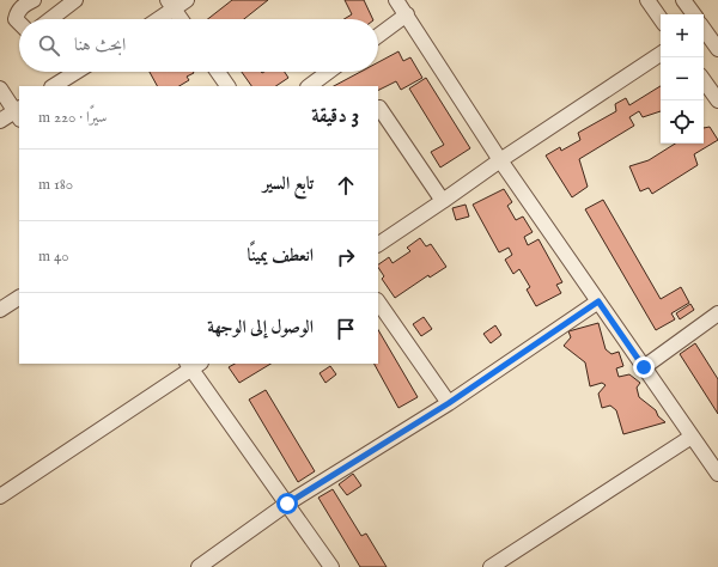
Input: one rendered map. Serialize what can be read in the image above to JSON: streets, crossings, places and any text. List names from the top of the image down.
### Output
{
  "page": {
    "map_buttons": ["+", "−"],
    "search": "ابحث هنا",
    "heading": ["3 دقيقة", "سيرًا · 220 m"],
    "list": [
      ["تابع السير", "180 m"],
      ["انعطف يمينًا", "40 m"],
      "الوصول إلى الوجهة"
    ]
  }
}
